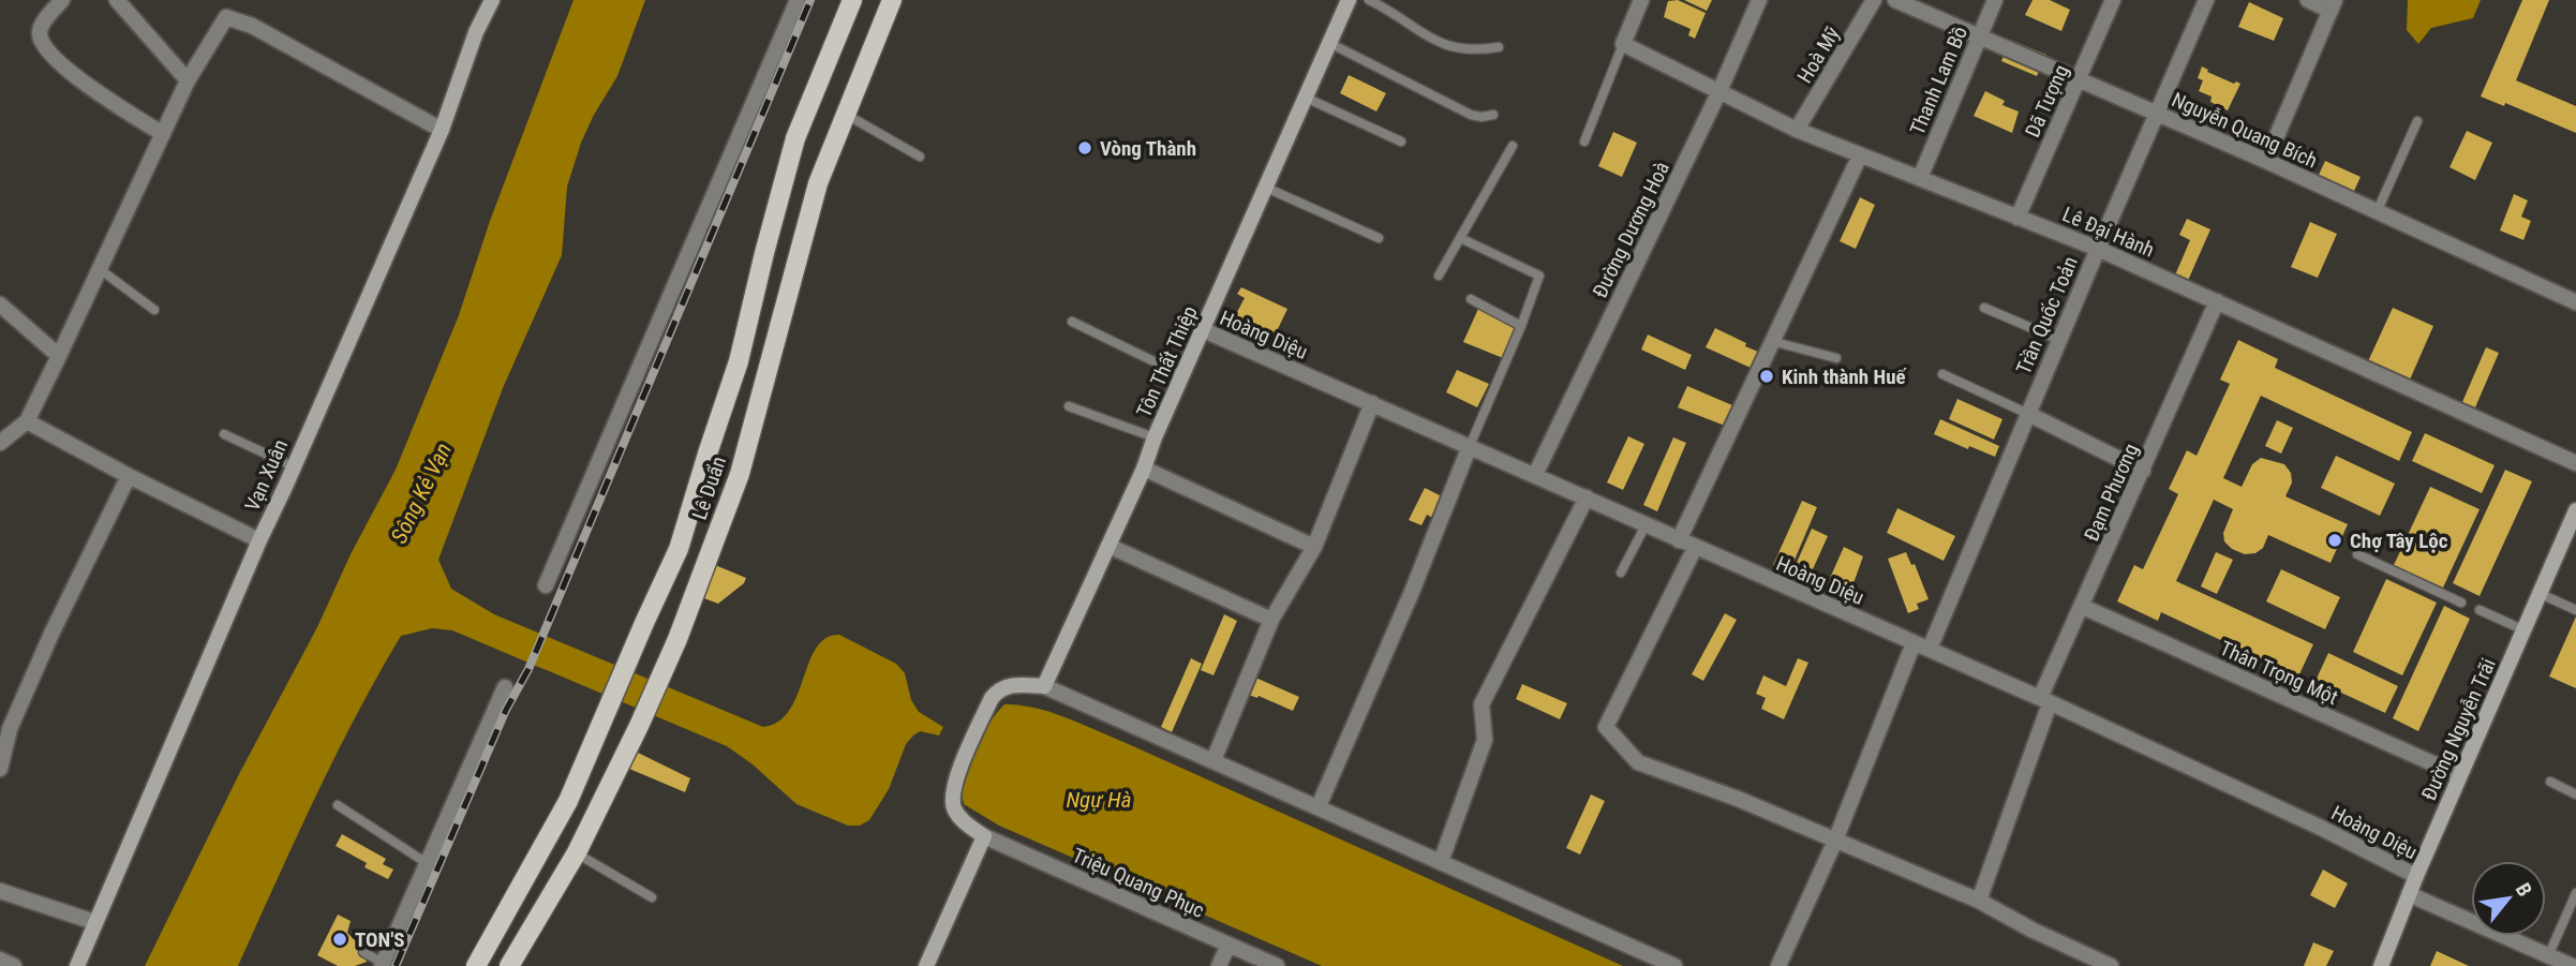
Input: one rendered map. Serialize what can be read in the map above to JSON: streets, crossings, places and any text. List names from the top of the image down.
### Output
{
  "streets": {
    "main road": ["Lê Duẩn"],
    "street": [
      "Hoà Mỹ",
      "Thanh Lam Bồ",
      "Dã Tượng",
      "Nguyễn Quang Bích",
      "Đường Dương Hoà",
      "Lê Đại Hành",
      "Trần Quốc Toản",
      "Hoàng Diệu",
      "Tôn Thất Thiệp",
      "Vạn Xuân",
      "Đạm Phương",
      "Thân Trọng Một",
      "Đường Nguyễn Trãi",
      "Triệu Quang Phục"
    ]
  },
  "crossings": [
    ["Hoà Mỹ", "Lê Đại Hành"],
    ["Thanh Lam Bồ", "Nguyễn Quang Bích"],
    ["Thanh Lam Bồ", "Lê Đại Hành"],
    ["Dã Tượng", "Nguyễn Quang Bích"],
    ["Dã Tượng", "Lê Đại Hành"],
    ["Nguyễn Quang Bích", "Trần Quốc Toản"],
    ["Đường Dương Hoà", "Lê Đại Hành"],
    ["Đường Dương Hoà", "Hoàng Diệu"],
    ["Lê Đại Hành", "Trần Quốc Toản"],
    ["Lê Đại Hành", "Đạm Phương"],
    ["Trần Quốc Toản", "Hoàng Diệu"],
    ["Hoàng Diệu", "Tôn Thất Thiệp"],
    ["Hoàng Diệu", "Đạm Phương"],
    ["Hoàng Diệu", "Đường Nguyễn Trãi"],
    ["Đạm Phương", "Thân Trọng Một"],
    ["Thân Trọng Một", "Đường Nguyễn Trãi"]
  ],
  "water": ["Sông Kẻ Vạn", "Ngự Hà"],
  "places": [
    "Vòng Thành",
    "Kinh thành Huế",
    "Chợ Tây Lộc",
    "TON'S"
  ],
  "north": "top right"
}
